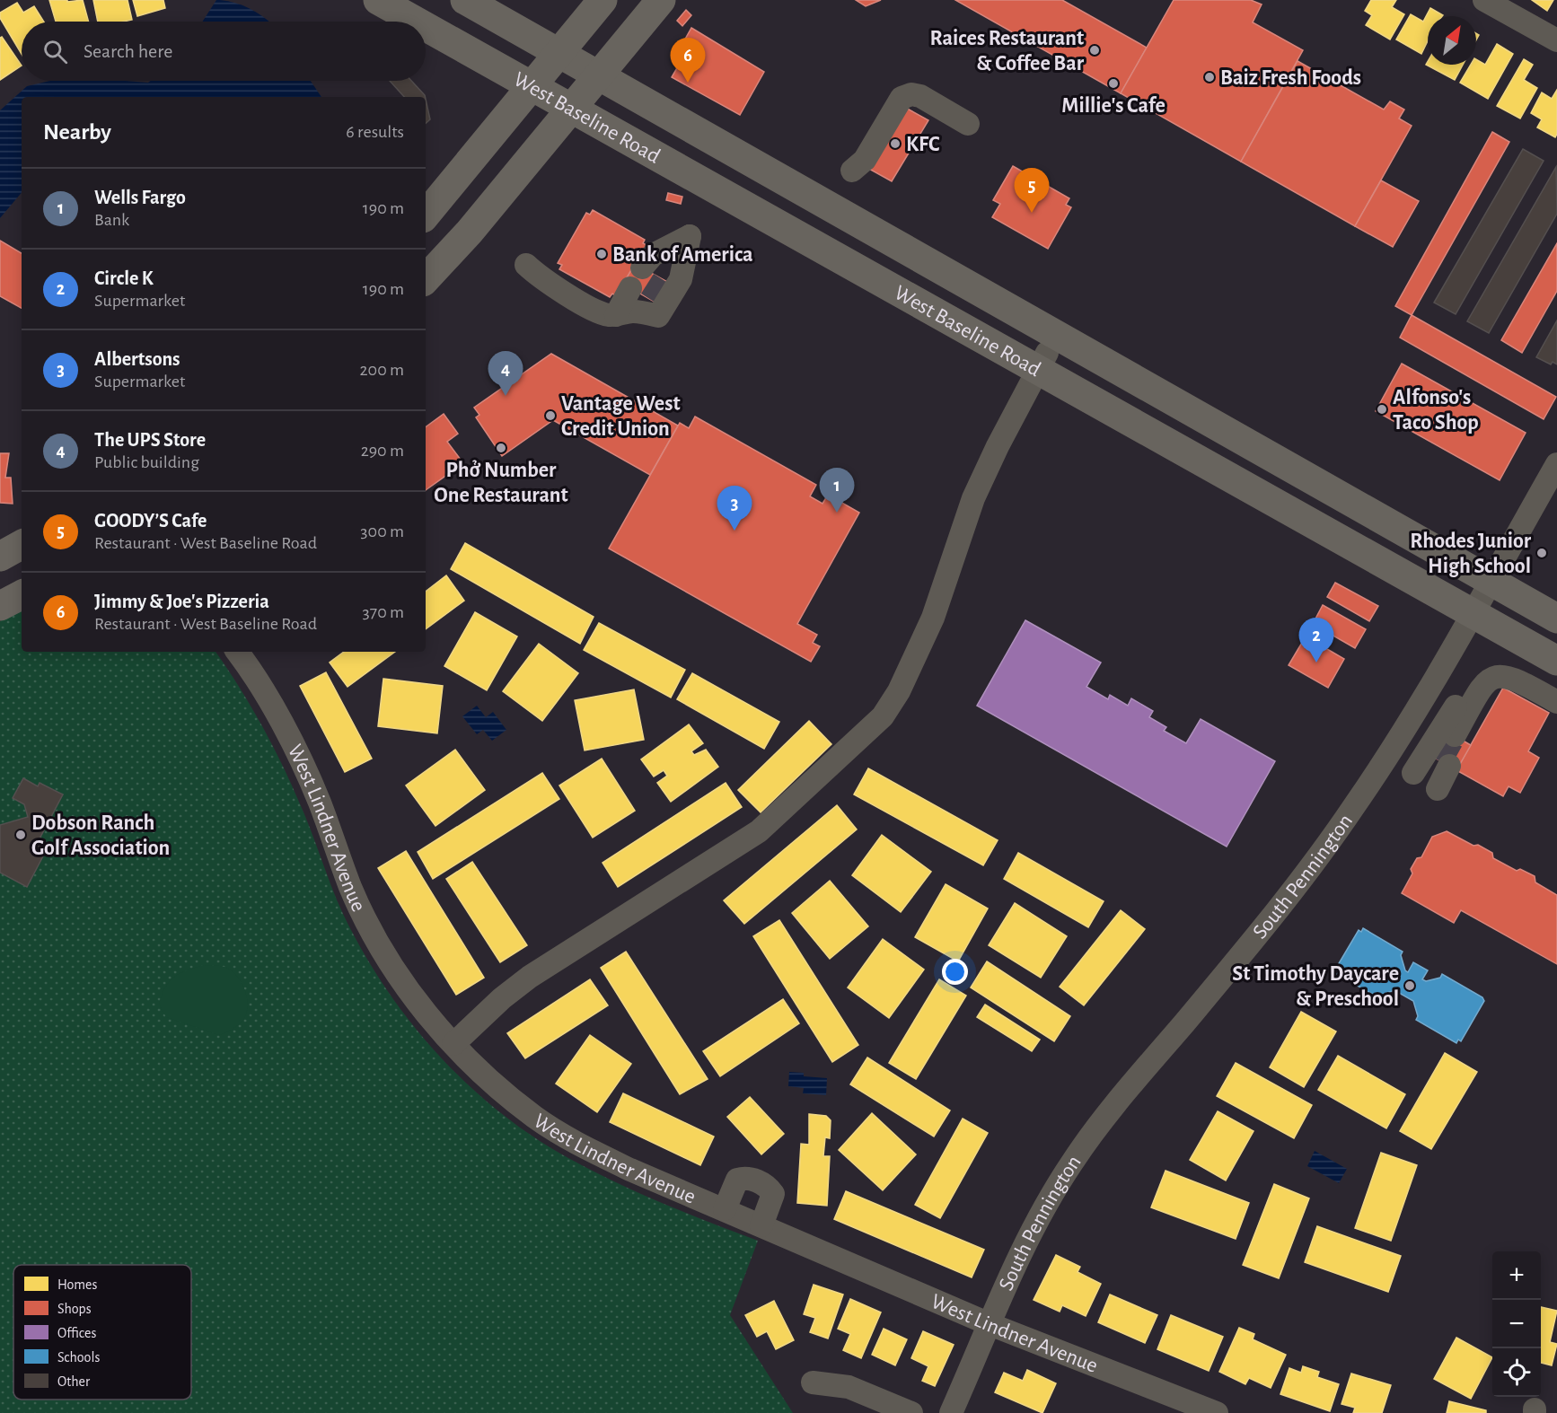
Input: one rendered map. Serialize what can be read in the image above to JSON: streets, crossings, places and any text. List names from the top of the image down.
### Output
{
  "streets": {
    "main road": ["West Baseline Road"],
    "street": ["West Lindner Avenue", "South Pennington"]
  },
  "crossings": [
    ["West Baseline Road", "South Pennington"],
    ["West Lindner Avenue", "South Pennington"]
  ],
  "places": [
    "Raices Restaurant & Coffee Bar",
    "Baiz Fresh Foods",
    "Millie's Cafe",
    "KFC",
    "Bank of America",
    "Alfonso's Taco Shop",
    "Vantage West Credit Union",
    "Phở Number One Restaurant",
    "Rhodes Junior High School",
    "Dobson Ranch Golf Association",
    "St Timothy Daycare & Preschool"
  ],
  "legend": [
    "Homes",
    "Shops",
    "Offices",
    "Schools",
    "Other"
  ],
  "north": "top right",
  "page": {
    "search": "Search here",
    "pins": [
      "6",
      "5",
      "4",
      "1",
      "3",
      "2"
    ],
    "heading": ["Nearby", "6 results"],
    "list": [
      {
        "mark": "1",
        "name": "Wells Fargo",
        "note": "Bank",
        "value": "190 m"
      },
      {
        "mark": "2",
        "name": "Circle K",
        "note": "Supermarket",
        "value": "190 m"
      },
      {
        "mark": "3",
        "name": "Albertsons",
        "note": "Supermarket",
        "value": "200 m"
      },
      {
        "mark": "4",
        "name": "The UPS Store",
        "note": "Public building",
        "value": "290 m"
      },
      {
        "mark": "5",
        "name": "GOODY’S Cafe",
        "note": "Restaurant · West Baseline Road",
        "value": "300 m"
      },
      {
        "mark": "6",
        "name": "Jimmy & Joe's Pizzeria",
        "note": "Restaurant · West Baseline Road",
        "value": "370 m"
      }
    ],
    "map_buttons": ["+", "−"]
  }
}
